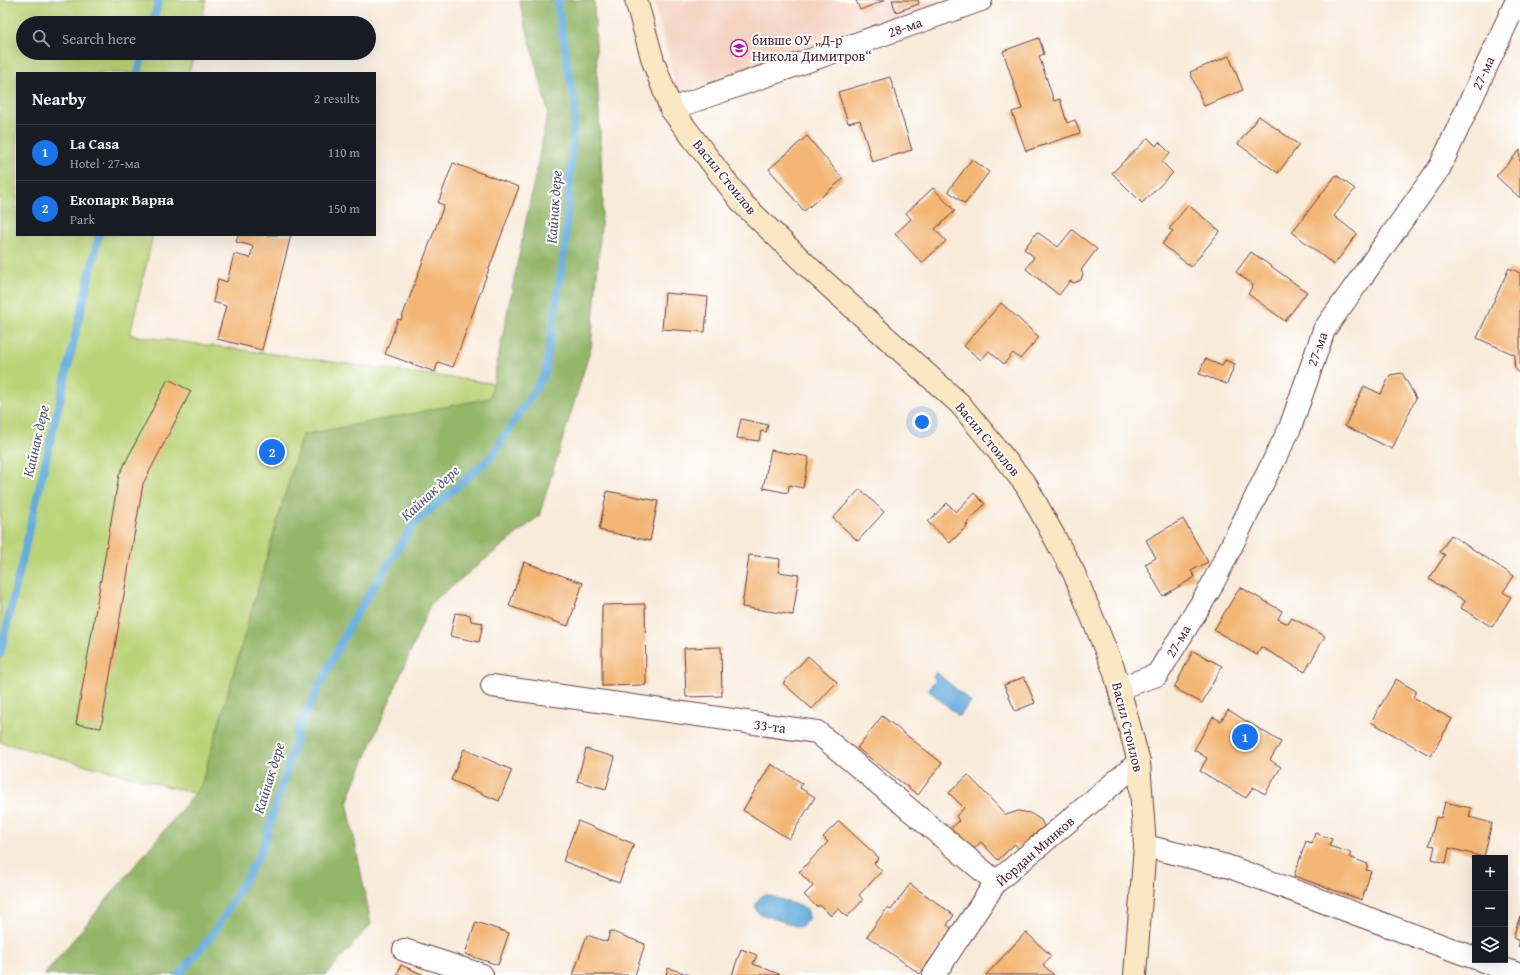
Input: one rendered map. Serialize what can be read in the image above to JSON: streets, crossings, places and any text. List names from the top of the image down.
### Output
{
  "streets": {
    "street": [
      "28-ма",
      "27-ма",
      "Васил Стоилов",
      "33-та",
      "Йордан Минков"
    ]
  },
  "crossings": [
    ["28-ма", "Васил Стоилов"],
    ["27-ма", "Васил Стоилов"],
    ["Васил Стоилов", "Йордан Минков"],
    ["33-та", "Йордан Минков"]
  ],
  "water": ["Кайнак дере"],
  "places": {
    "school or university": ["бивше ОУ „Д-р Никола Димитров“"]
  },
  "page": {
    "search": "Search here",
    "heading": ["Nearby", "2 results"],
    "list": [
      {
        "mark": "1",
        "name": "La Casa",
        "note": "Hotel · 27-ма",
        "value": "110 m"
      },
      {
        "mark": "2",
        "name": "Екопарк Варна",
        "note": "Park",
        "value": "150 m"
      }
    ],
    "pins": ["2", "1"],
    "map_buttons": ["+", "−"]
  }
}
